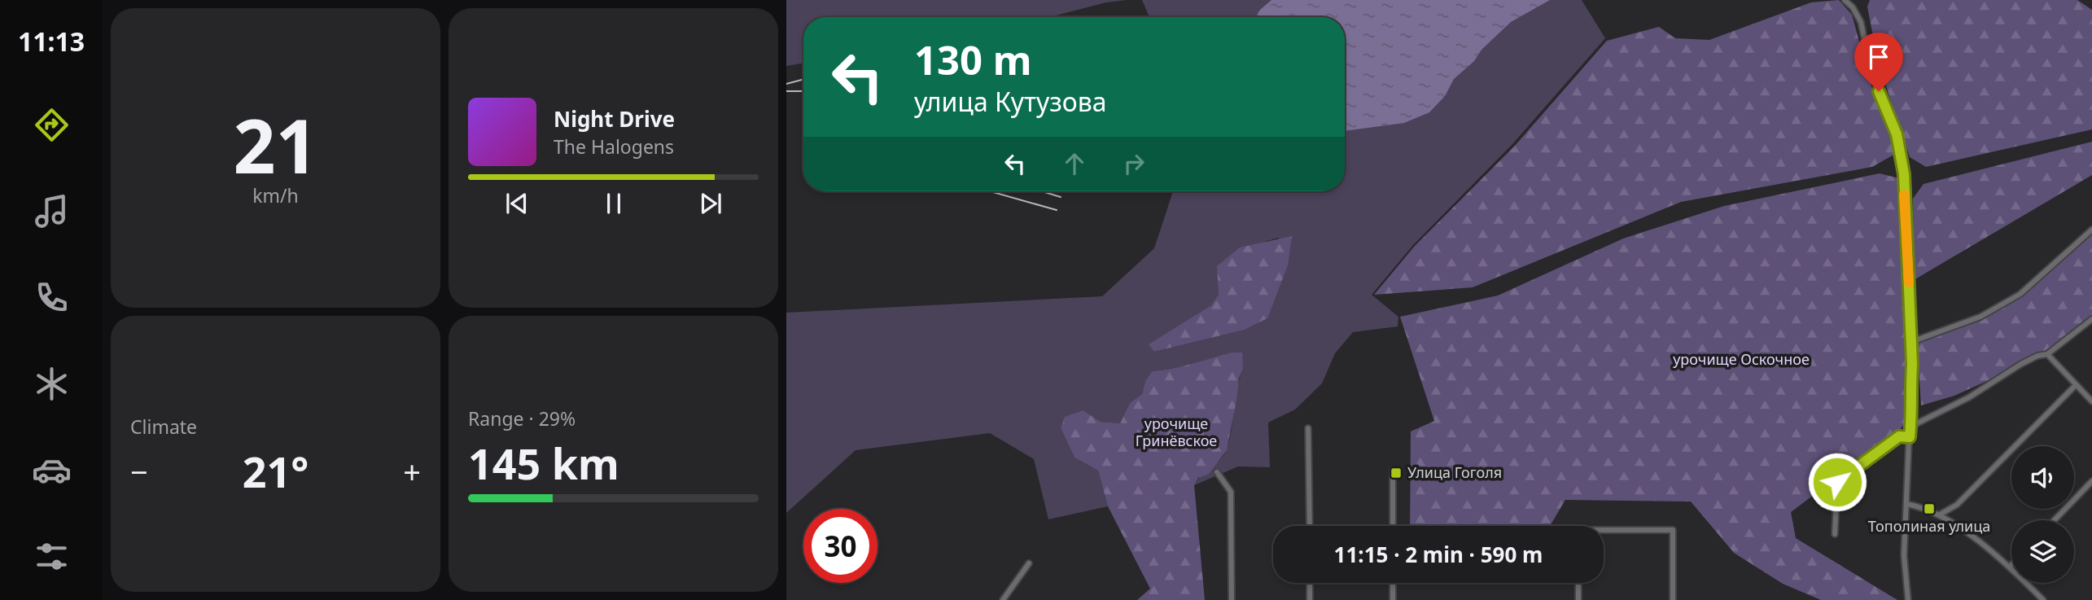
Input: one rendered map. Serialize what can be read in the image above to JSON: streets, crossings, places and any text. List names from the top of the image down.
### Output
{
  "parks": ["урочище Оскочное", "урочище Гринёвское"],
  "places": {
    "transit": ["Улица Гоголя", "Тополиная улица"]
  },
  "page": {
    "tabs": "11:13",
    "tile": [
      ["21", "km/h"],
      "Climate",
      ["Range · 29%", "145 km"]
    ],
    "turn": ["130 m", "улица Кутузова"],
    "song": ["Night Drive", "The Halogens"],
    "heat": ["−", "21°", "+"],
    "limit": "30",
    "trip": "11:15 · 2 min · 590 m"
  }
}
